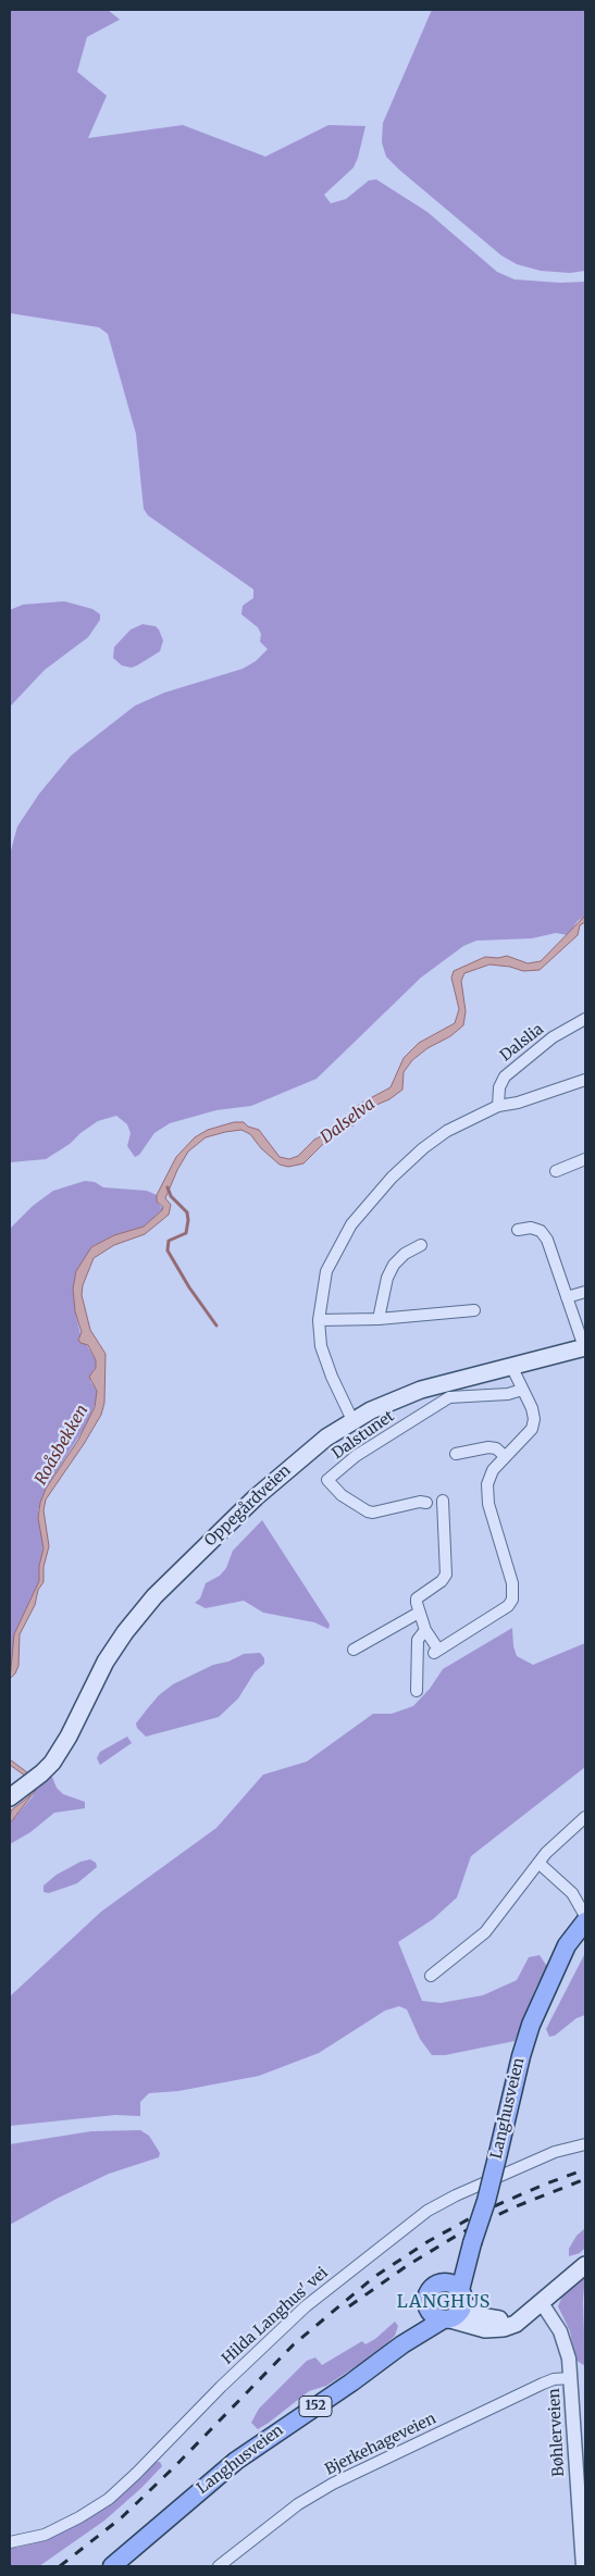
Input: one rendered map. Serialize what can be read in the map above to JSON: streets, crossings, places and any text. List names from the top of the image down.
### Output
{
  "streets": {
    "main road": ["Oppegårdveien", "Langhusveien", "152"],
    "street": [
      "Dalslia",
      "Dalstunet",
      "Hilda Langhus' vei",
      "Bøhlerveien",
      "Bjerkehageveien"
    ]
  },
  "crossings": [
    ["Bøhlerveien", "Bjerkehageveien"]
  ],
  "districts": ["LANGHUS"],
  "water": ["Dalselva", "Roåsbekken"]
}
